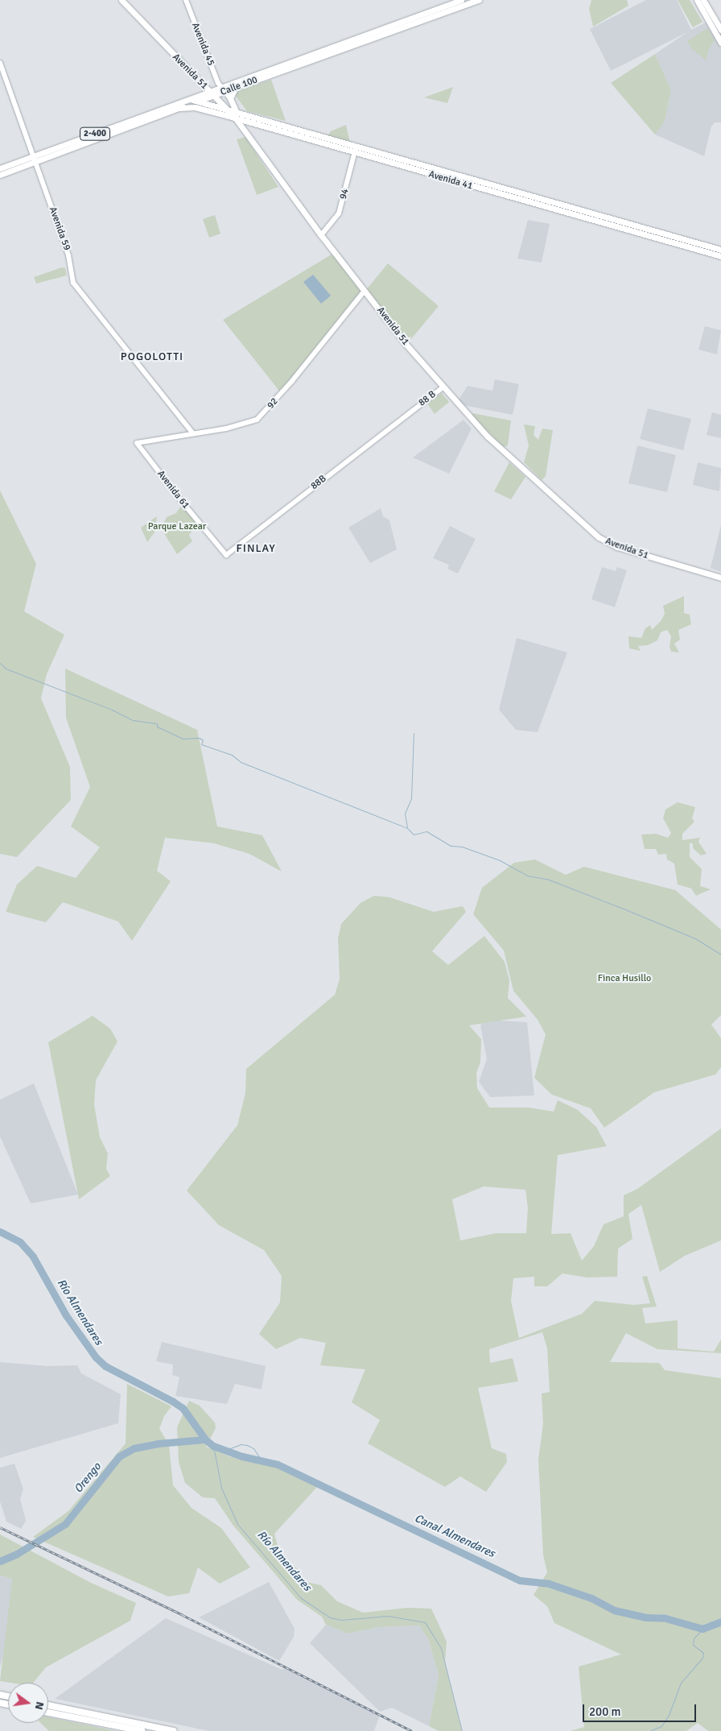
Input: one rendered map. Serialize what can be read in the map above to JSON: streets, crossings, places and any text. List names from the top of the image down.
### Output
{
  "streets": {
    "main road": [
      "Avenida 51",
      "Calle 100",
      "2-400",
      "Avenida 41"
    ],
    "street": [
      "Avenida 45",
      "94",
      "Avenida 59",
      "88 B",
      "92",
      "88B",
      "Avenida 61"
    ]
  },
  "crossings": [
    ["Avenida 45", "Calle 100"],
    ["Avenida 51", "Calle 100"],
    ["Avenida 51", "Avenida 41"],
    ["Avenida 51", "94"],
    ["Avenida 51", "88 B"],
    ["Avenida 51", "92"],
    ["Calle 100", "Avenida 41"],
    ["Calle 100", "Avenida 59"],
    ["Avenida 41", "94"],
    ["Avenida 59", "92"],
    ["88 B", "88B"],
    ["92", "Avenida 61"],
    ["88B", "Avenida 61"]
  ],
  "districts": ["POGOLOTTI", "FINLAY"],
  "water": ["Río Almendares", "Orengo", "Canal Almendares"],
  "parks": ["Parque Lazear", "Finca Husillo"],
  "scale_bar": "200 m",
  "north": "right"
}
